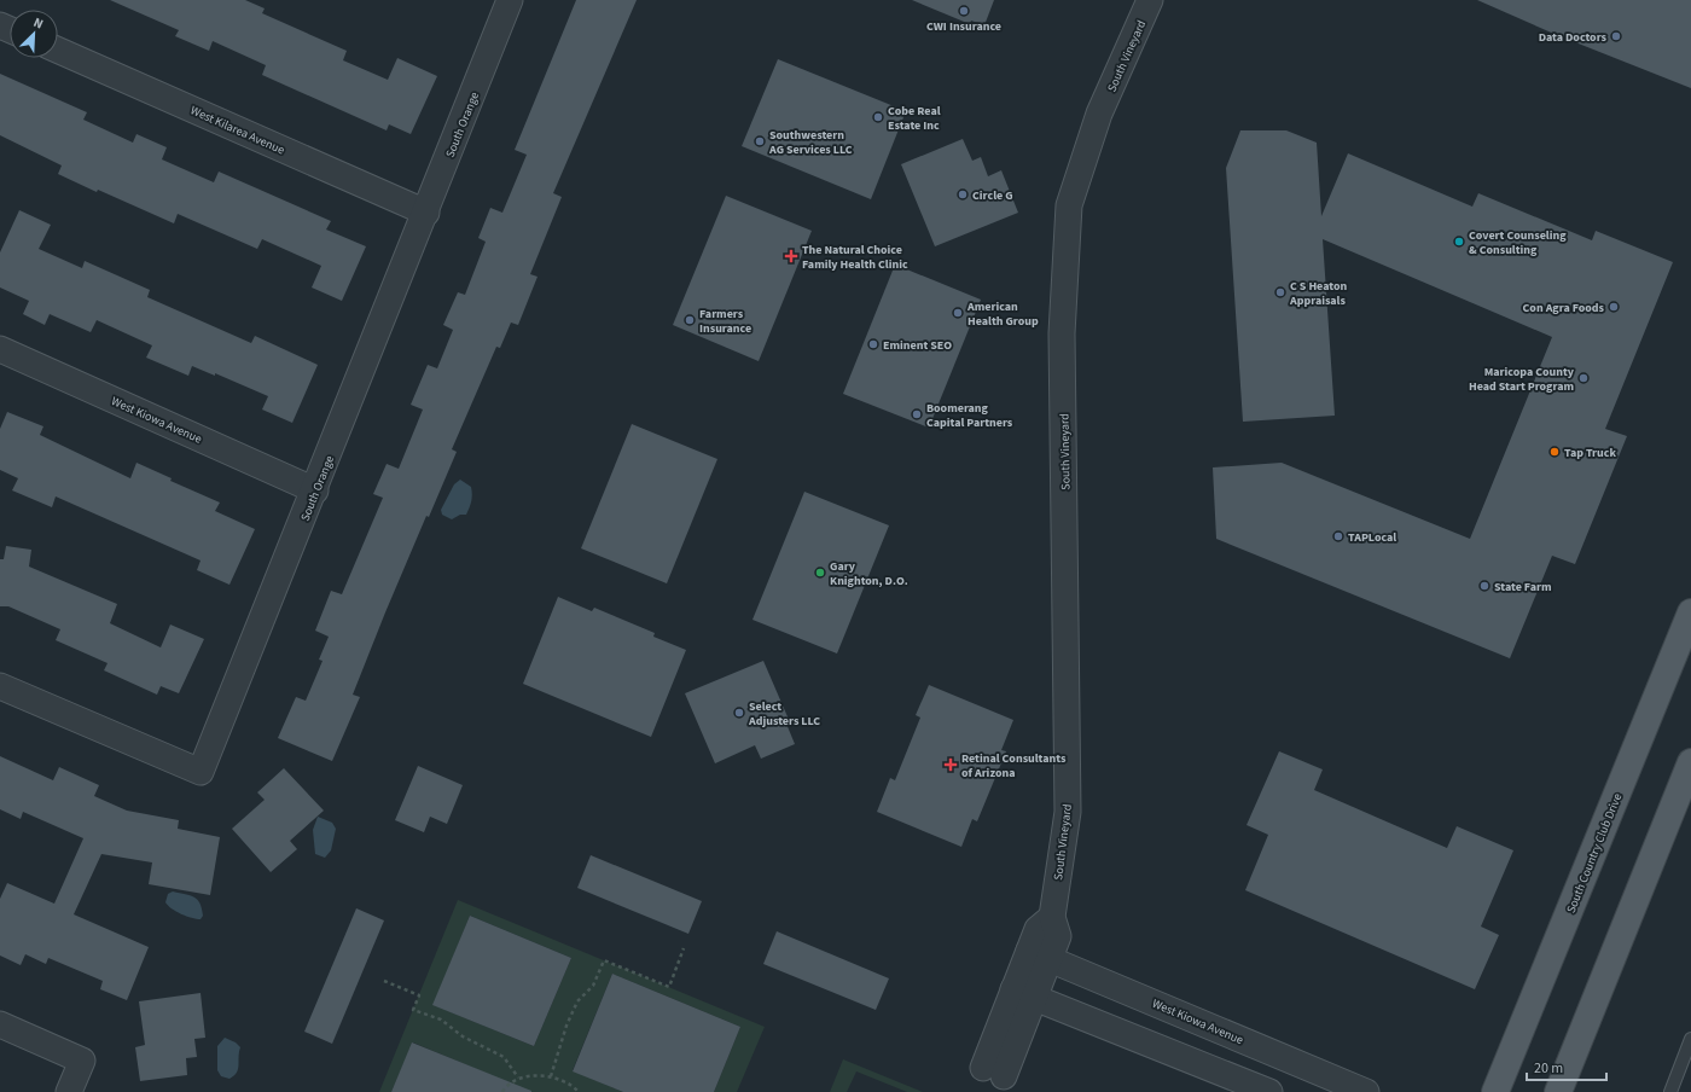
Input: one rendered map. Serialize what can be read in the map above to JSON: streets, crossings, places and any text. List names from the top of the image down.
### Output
{
  "streets": {
    "main road": ["South Country Club Drive"],
    "street": [
      "South Vineyard",
      "South Orange",
      "West Kilarea Avenue",
      "West Kiowa Avenue"
    ]
  },
  "crossings": [
    ["South Vineyard", "West Kiowa Avenue"],
    ["South Orange", "West Kilarea Avenue"],
    ["South Orange", "West Kiowa Avenue"]
  ],
  "places": {
    "other": [
      "CWI Insurance",
      "Data Doctors",
      "Cobe Real Estate Inc",
      "Southwestern AG Services LLC",
      "Circle G",
      "Covert Counseling & Consulting",
      "C S Heaton Appraisals",
      "Con Agra Foods",
      "American Health Group",
      "Farmers Insurance",
      "Eminent SEO",
      "Maricopa County Head Start Program",
      "Boomerang Capital Partners",
      "Tap Truck",
      "TAPLocal",
      "Gary Knighton, D.O.",
      "State Farm",
      "Select Adjusters LLC"
    ],
    "health": ["The Natural Choice Family Health Clinic", "Retinal Consultants of Arizona"]
  },
  "scale_bar": "20 m",
  "north": "top right"
}
